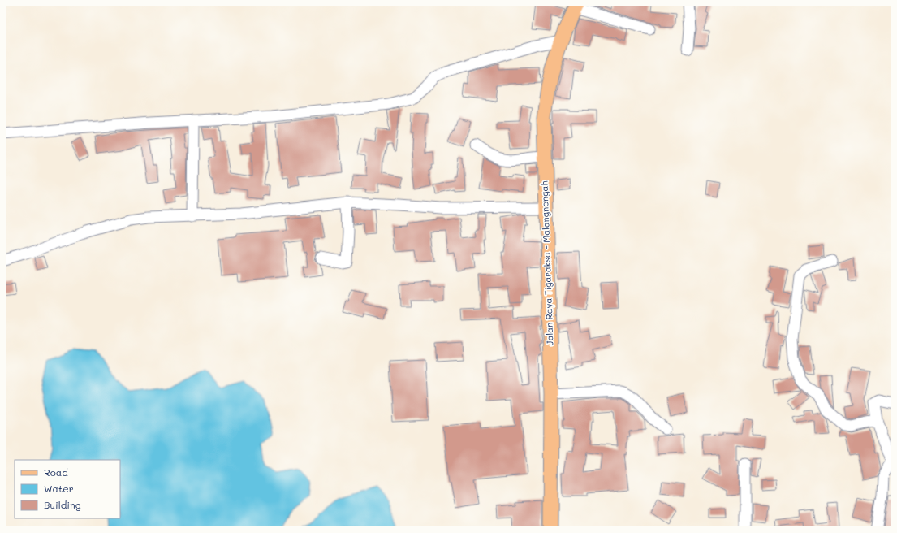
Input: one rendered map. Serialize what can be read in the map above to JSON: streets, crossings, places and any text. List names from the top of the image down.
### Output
{
  "streets": {
    "main road": ["Jalan Raya Tigaraksa - Malangnengah"]
  },
  "legend": ["Road", "Water", "Building"]
}
